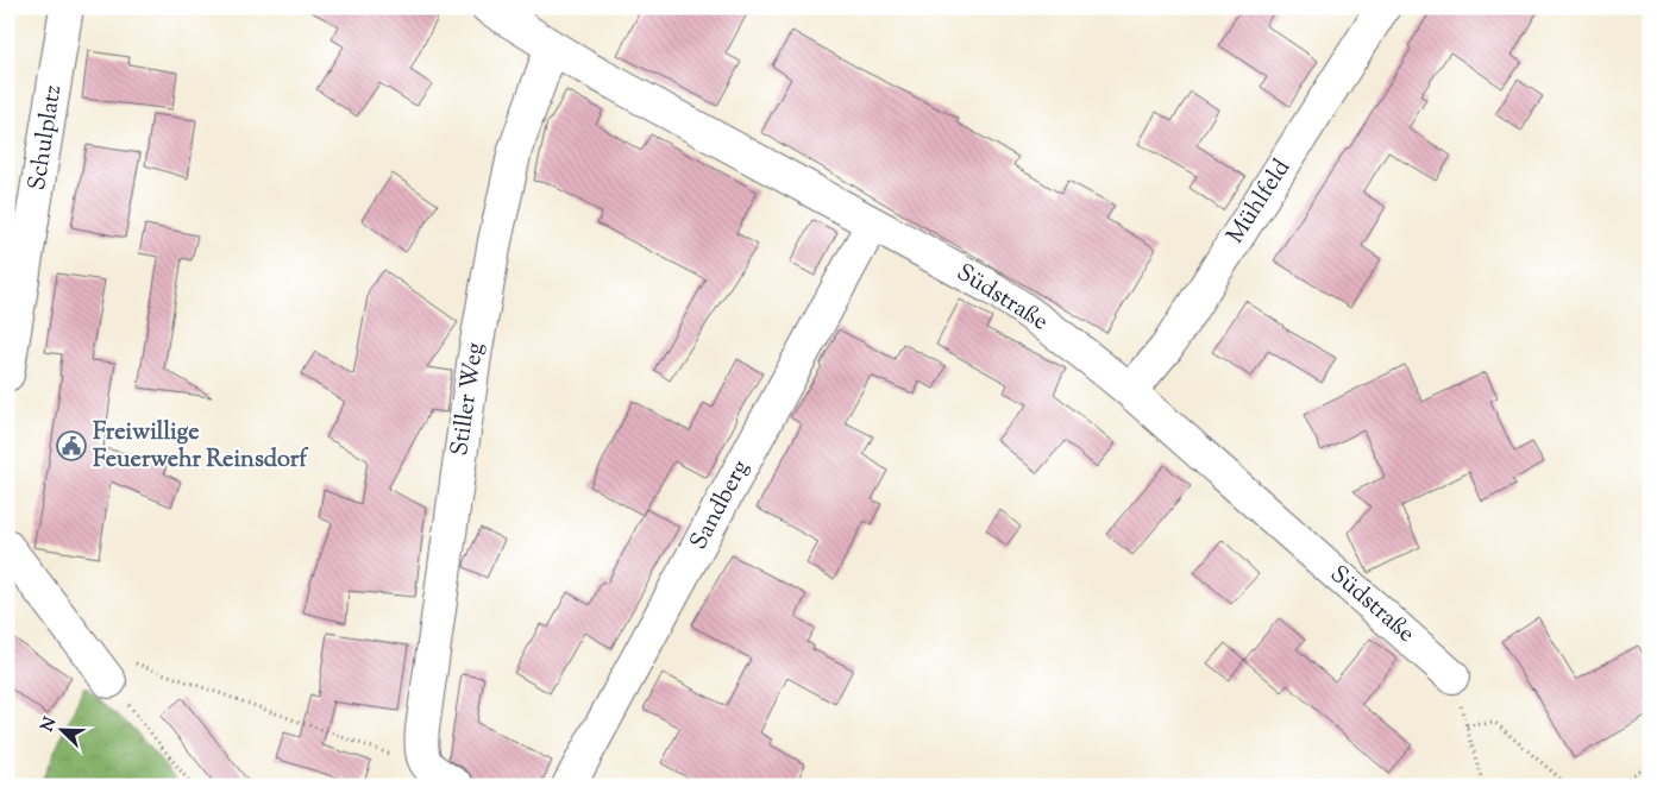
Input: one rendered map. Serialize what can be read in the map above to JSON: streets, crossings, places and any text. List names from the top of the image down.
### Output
{
  "streets": {
    "street": [
      "Schulplatz",
      "Mühlfeld",
      "Südstraße",
      "Stiller Weg",
      "Sandberg"
    ]
  },
  "crossings": [
    ["Mühlfeld", "Südstraße"],
    ["Südstraße", "Stiller Weg"],
    ["Südstraße", "Sandberg"]
  ],
  "places": {
    "public building": ["Freiwillige Feuerwehr Reinsdorf"]
  },
  "north": "top left"
}
